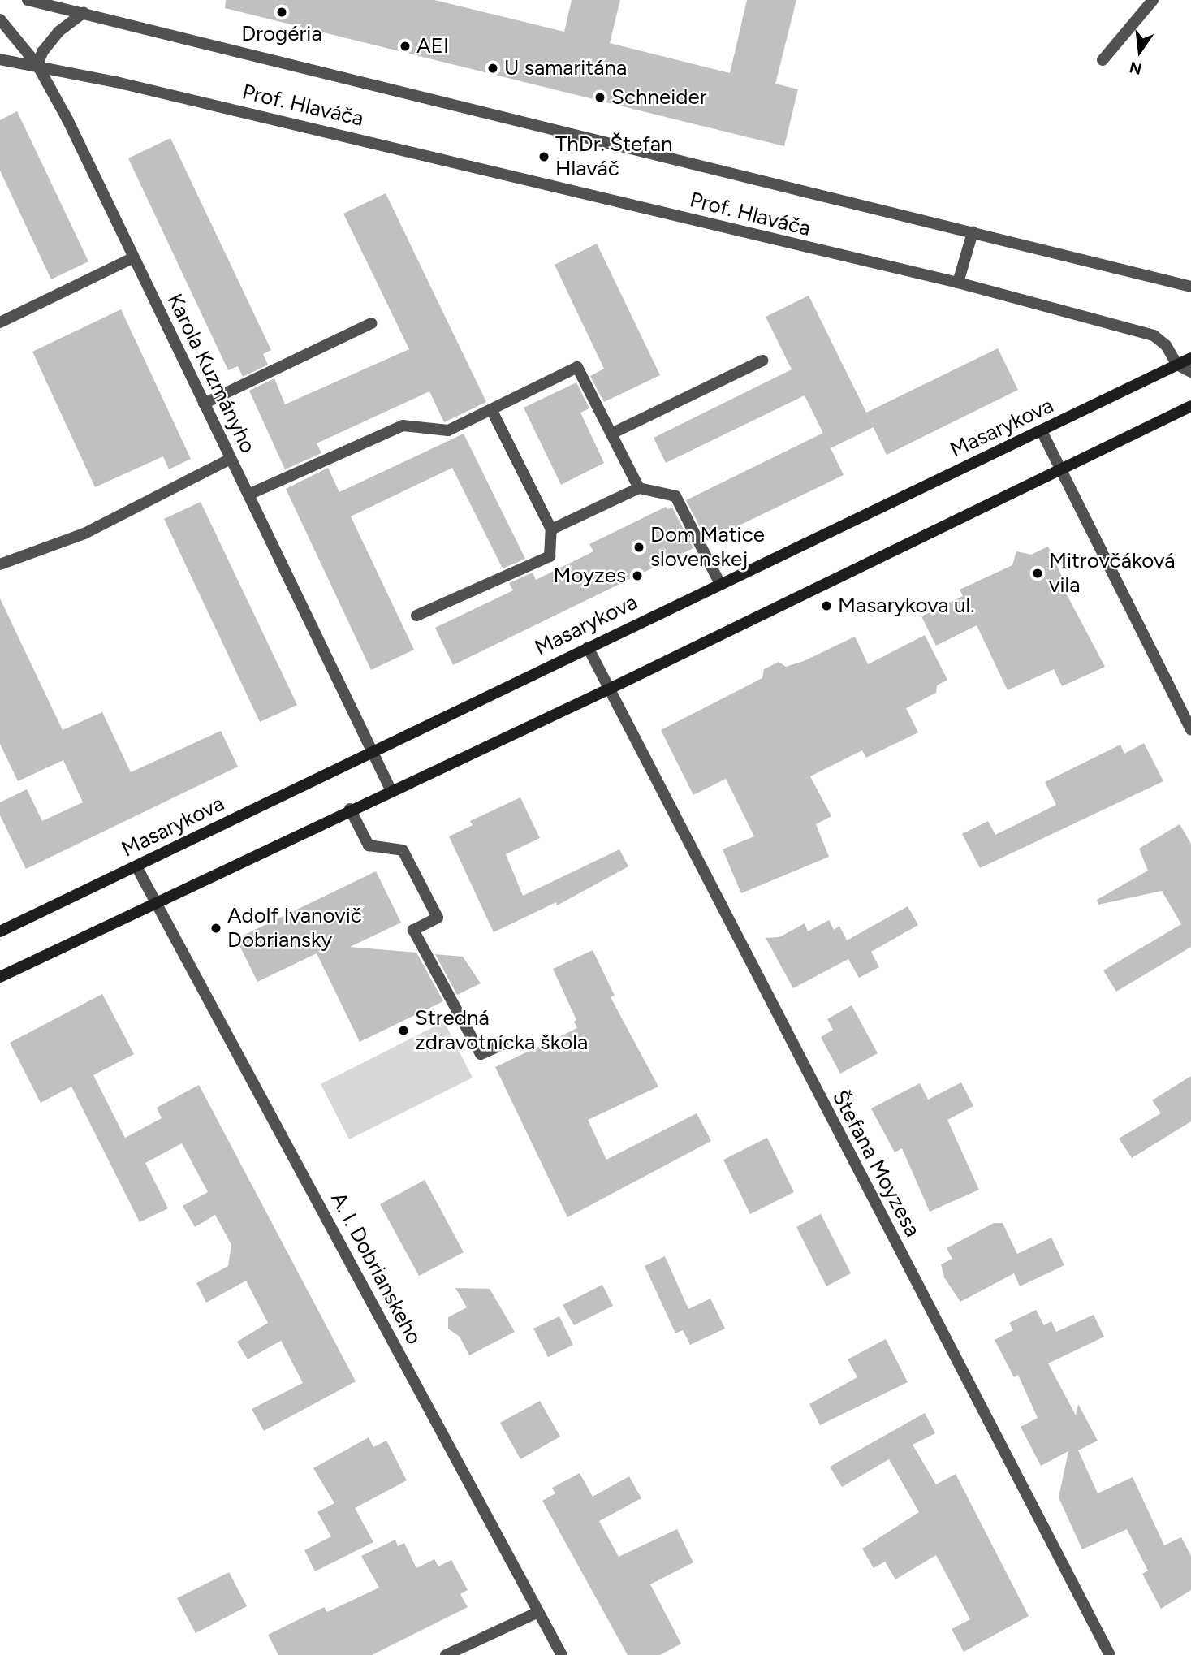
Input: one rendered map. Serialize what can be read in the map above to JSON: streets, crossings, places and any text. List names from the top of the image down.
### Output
{
  "streets": {
    "main road": ["Masarykova"],
    "street": [
      "Prof. Hlaváča",
      "Karola Kuzmányho",
      "Štefana Moyzesa",
      "A. I. Dobrianskeho"
    ]
  },
  "crossings": [
    ["Prof. Hlaváča", "Karola Kuzmányho"],
    ["Prof. Hlaváča", "Masarykova"],
    ["Karola Kuzmányho", "Masarykova"],
    ["Masarykova", "Štefana Moyzesa"],
    ["Masarykova", "A. I. Dobrianskeho"]
  ],
  "places": [
    "Drogéria",
    "AEI",
    "U samaritána",
    "Schneider",
    "ThDr. Štefan Hlaváč",
    "Dom Matice slovenskej",
    "Mitrovčáková vila",
    "Moyzes",
    "Masarykova ul.",
    "Adolf Ivanovič Dobriansky",
    "Stredná zdravotnícka škola"
  ],
  "north": "bottom"
}
